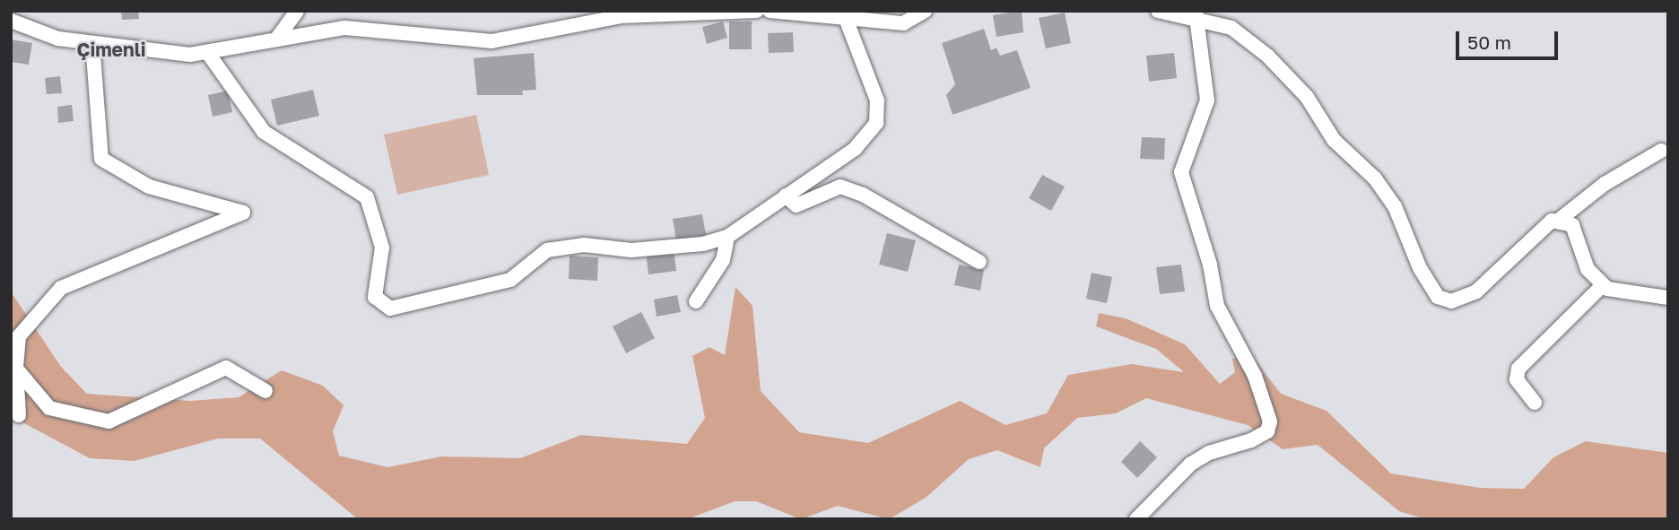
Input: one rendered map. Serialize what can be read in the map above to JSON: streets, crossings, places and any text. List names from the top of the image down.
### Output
{
  "districts": ["Çimenli"],
  "scale_bar": "50 m"
}
